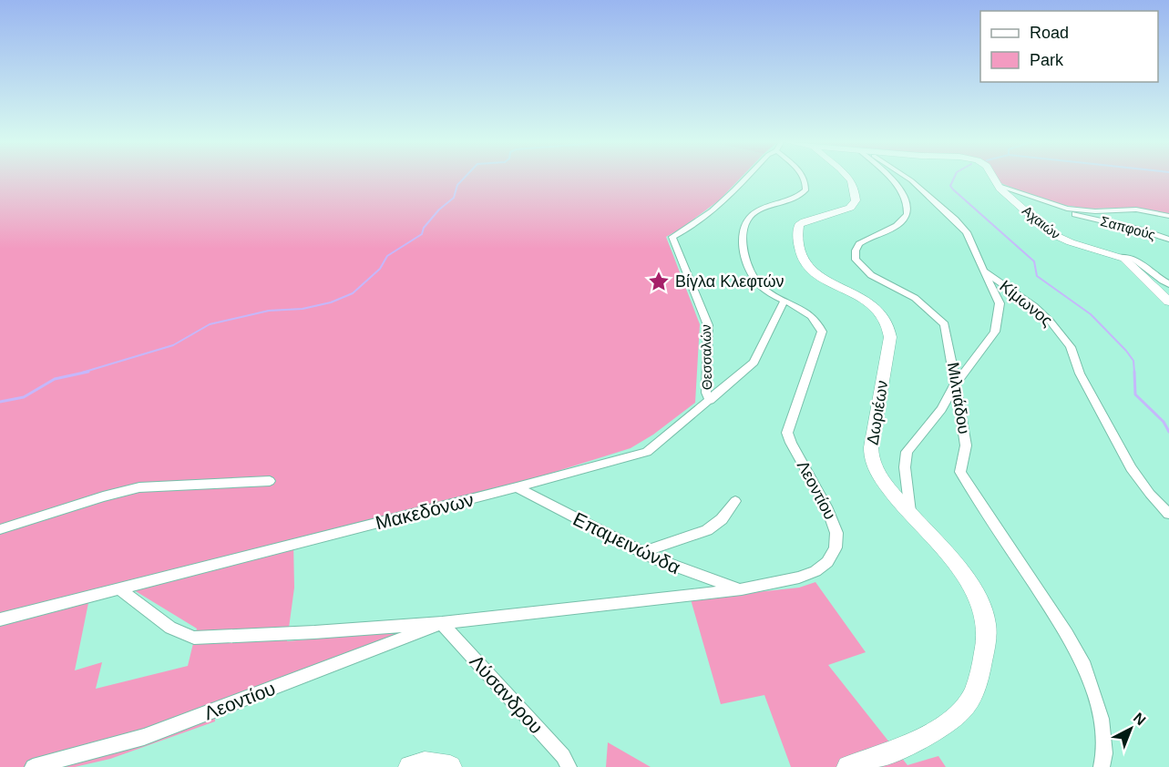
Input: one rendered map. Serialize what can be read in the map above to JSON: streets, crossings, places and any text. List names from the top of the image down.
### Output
{
  "streets": {
    "street": [
      "Αχαιών",
      "Σαπφούς",
      "Κίμωνος",
      "Θεσσαλών",
      "Μιλτιάδου",
      "Δωριέων",
      "Λεοντίου",
      "Μακεδόνων",
      "Επαμεινώνδα",
      "Λύσανδρου"
    ]
  },
  "crossings": [
    ["Θεσσαλών", "Μακεδόνων"],
    ["Λεοντίου", "Μακεδόνων"],
    ["Λεοντίου", "Επαμεινώνδα"],
    ["Λεοντίου", "Λύσανδρου"],
    ["Μακεδόνων", "Επαμεινώνδα"]
  ],
  "places": {
    "place": ["Βίγλα Κλεφτών"]
  },
  "legend": ["Road", "Park"],
  "north": "top right"
}
